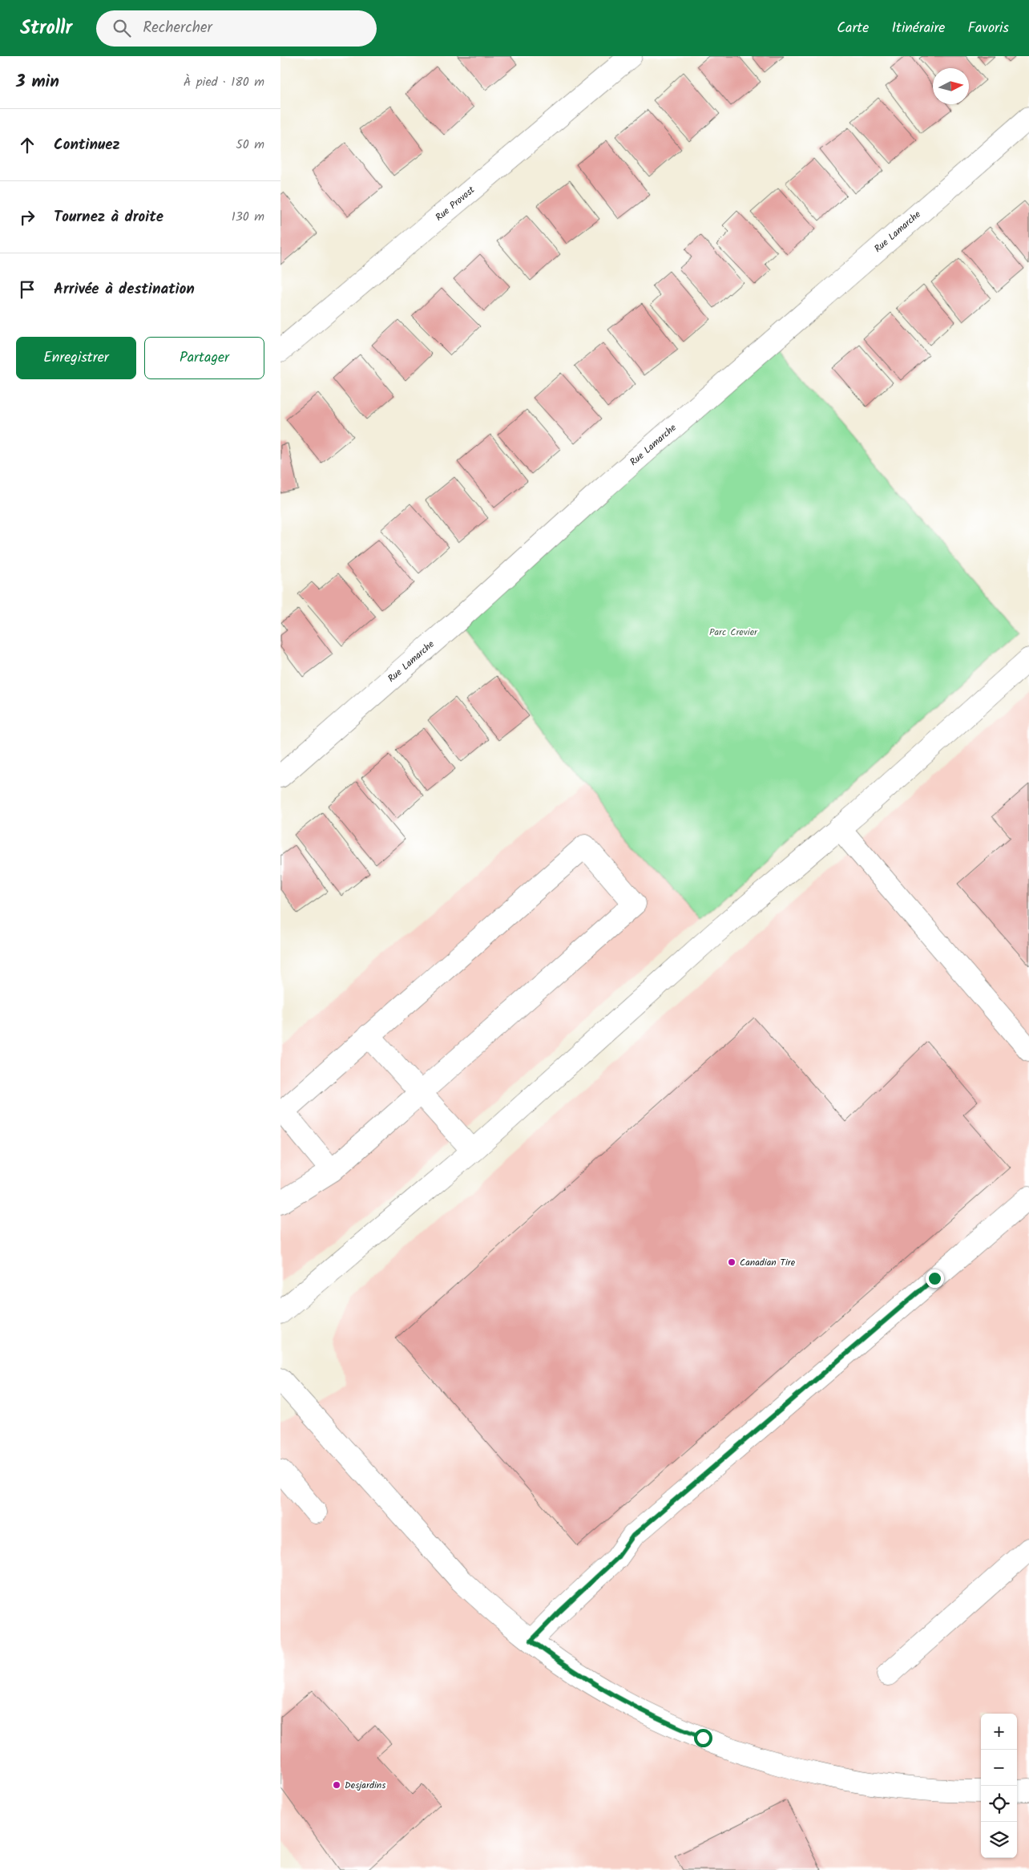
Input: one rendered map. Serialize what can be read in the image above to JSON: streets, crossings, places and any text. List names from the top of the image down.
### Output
{
  "streets": {
    "street": ["Rue Provost", "Rue Lamarche"]
  },
  "parks": ["Parc Crevier"],
  "places": ["Canadian Tire", "Desjardins"],
  "north": "right",
  "page": {
    "header": "Strollr",
    "search": "Rechercher",
    "nav": ["Carte", "Itinéraire", "Favoris"],
    "heading": ["3 min", "À pied · 180 m"],
    "list": [
      ["Continuez", "50 m"],
      ["Tournez à droite", "130 m"],
      "Arrivée à destination"
    ],
    "buttons": ["Enregistrer", "Partager"],
    "map_buttons": ["+", "−"]
  }
}
